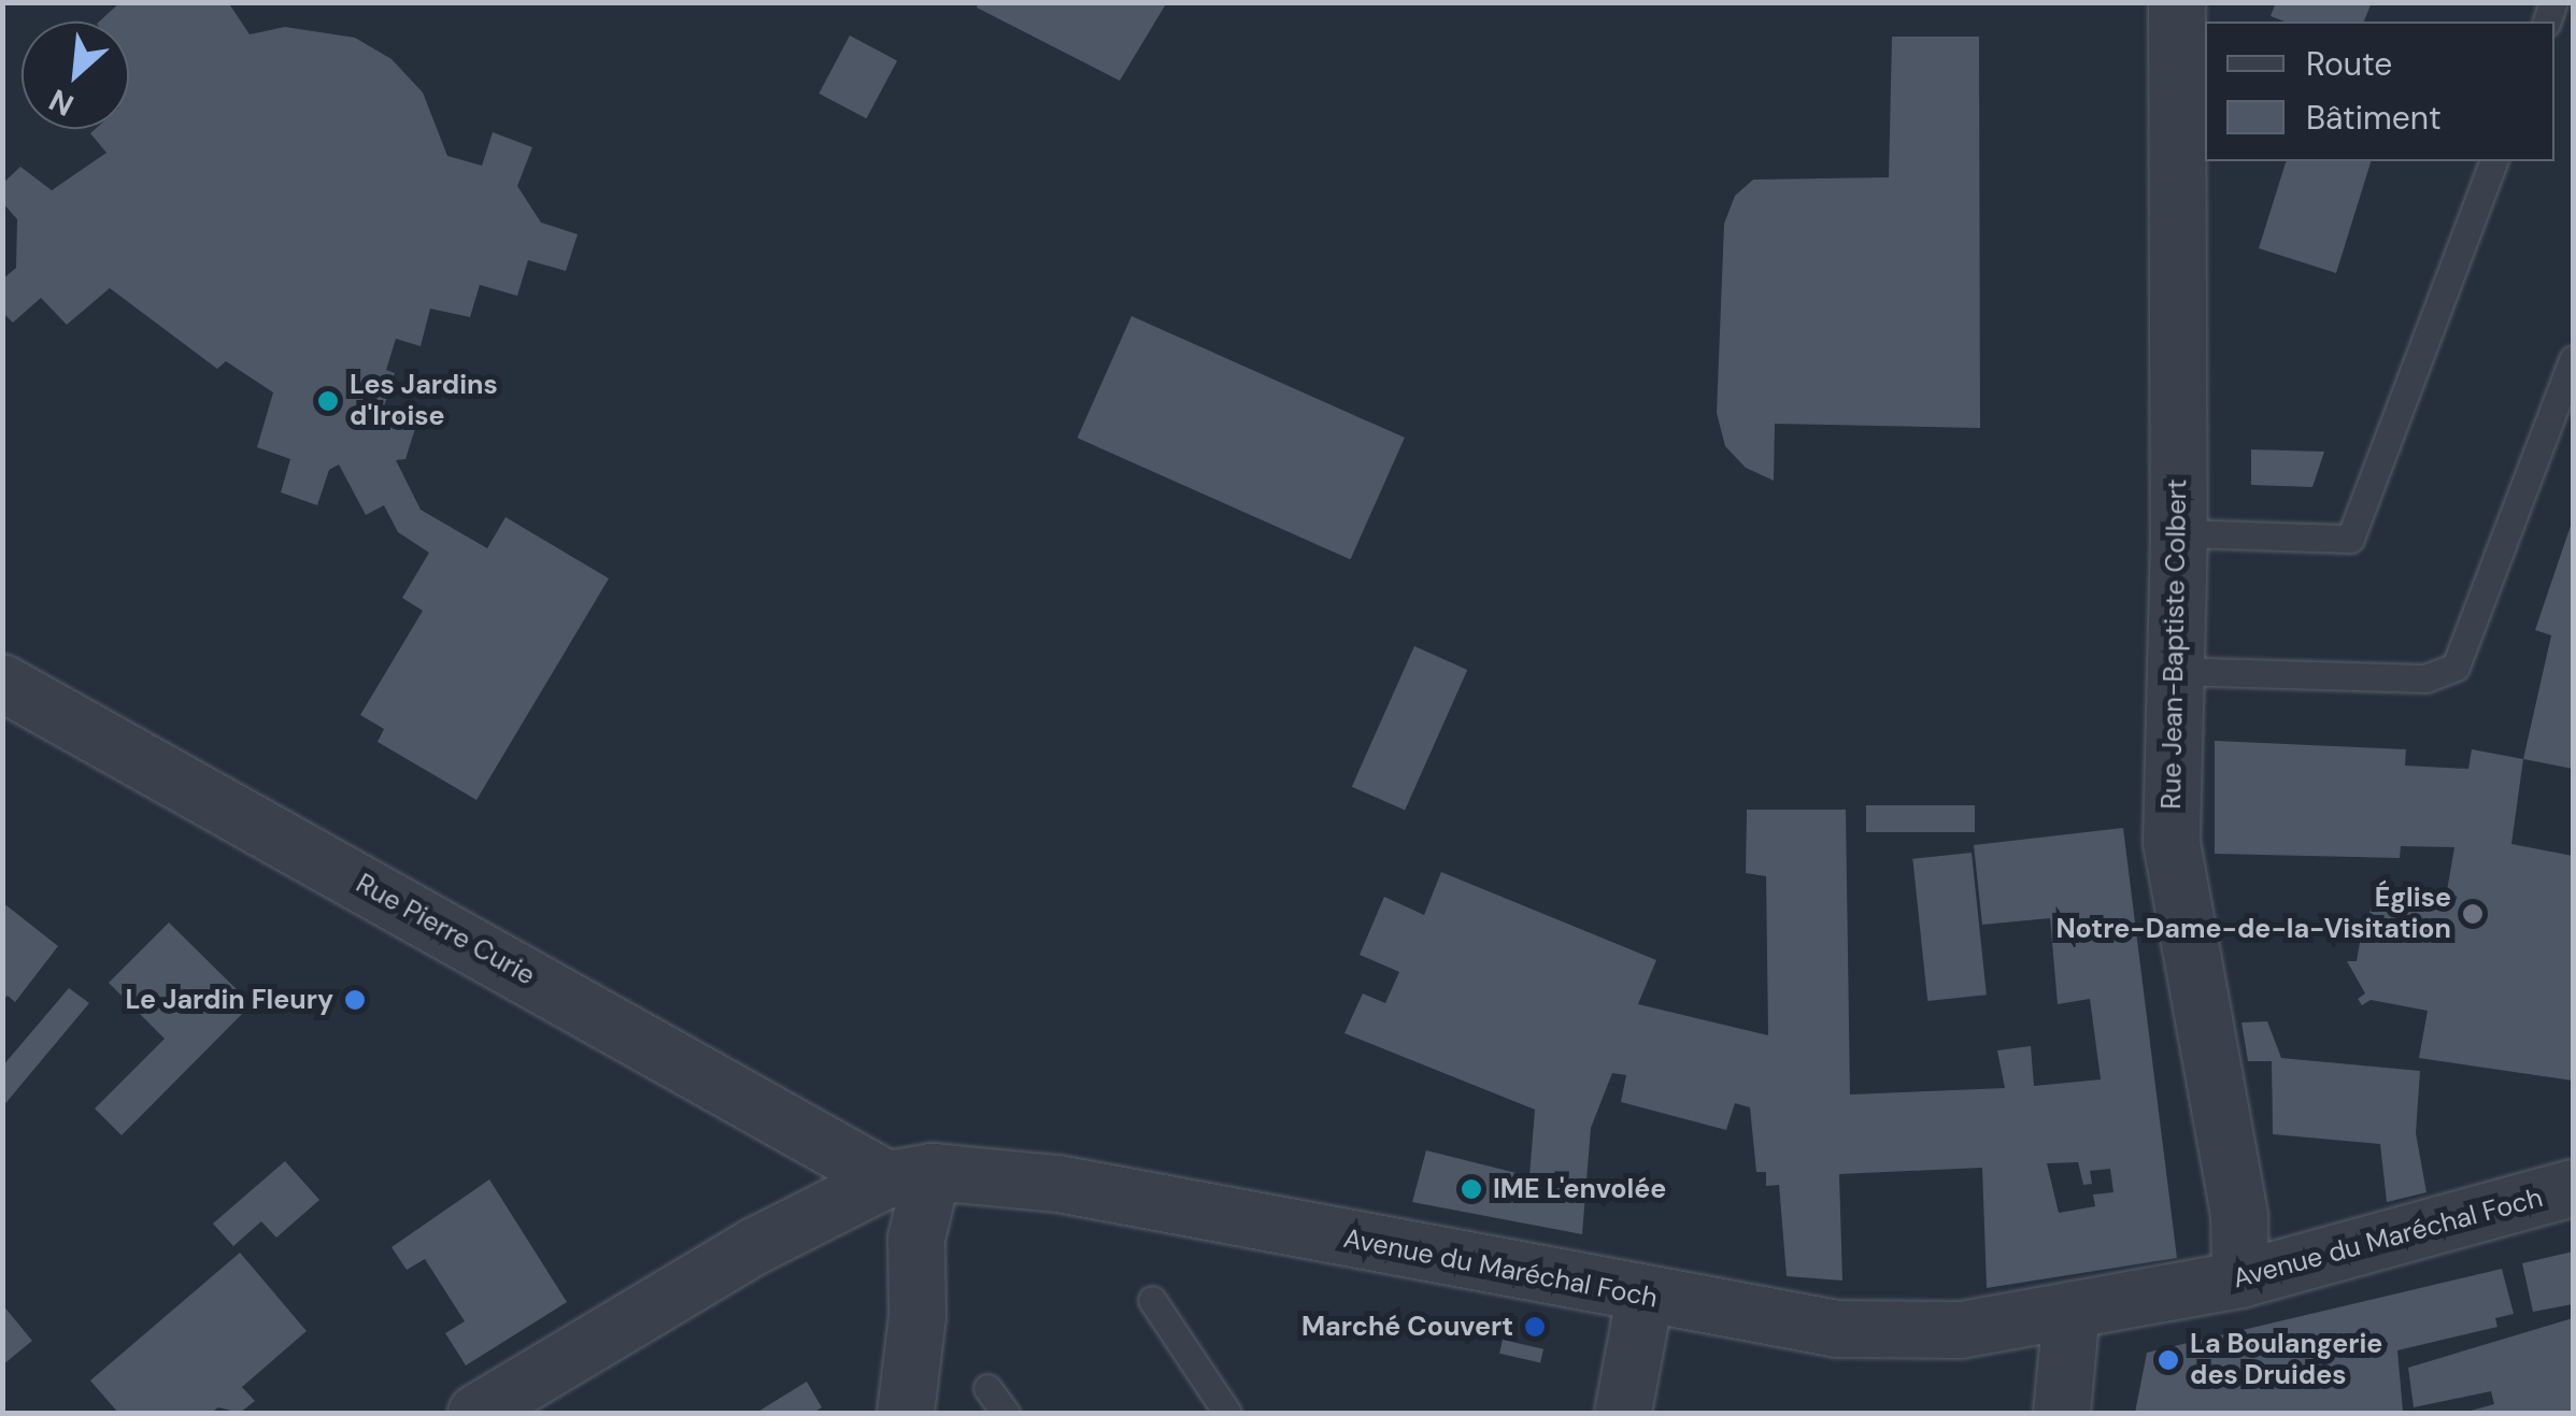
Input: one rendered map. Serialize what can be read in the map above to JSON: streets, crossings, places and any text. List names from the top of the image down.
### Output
{
  "streets": {
    "street": ["Rue Jean-Baptiste Colbert", "Rue Pierre Curie", "Avenue du Maréchal Foch"]
  },
  "crossings": [
    ["Rue Jean-Baptiste Colbert", "Avenue du Maréchal Foch"],
    ["Rue Pierre Curie", "Avenue du Maréchal Foch"]
  ],
  "places": [
    "Les Jardins d'Iroise",
    "Église Notre-Dame-de-la-Visitation",
    "Le Jardin Fleury",
    "IME L'envolée",
    "Marché Couvert",
    "La Boulangerie des Druides"
  ],
  "legend": ["Route", "Bâtiment"],
  "north": "bottom left"
}
